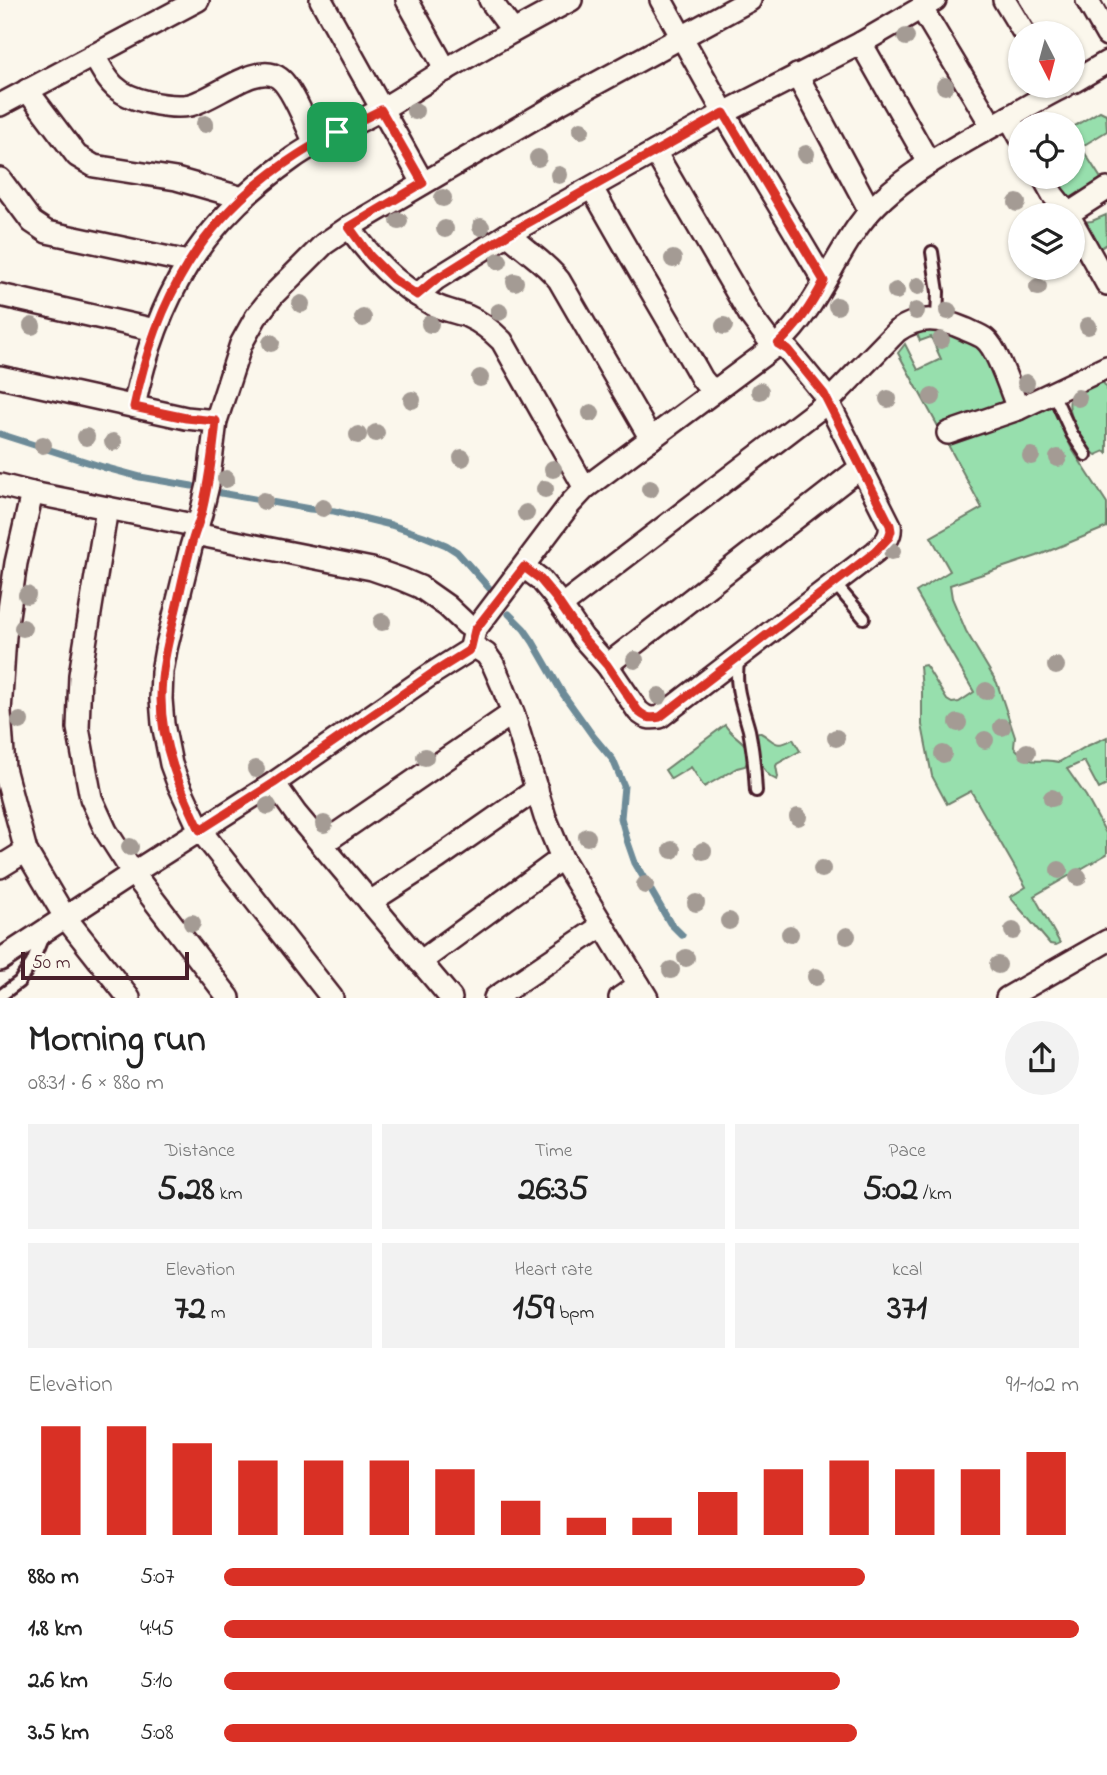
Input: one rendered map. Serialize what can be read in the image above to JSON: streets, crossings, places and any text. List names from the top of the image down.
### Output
{
  "scale_bar": "50 m",
  "north": "bottom",
  "page": {
    "scale": "50 m",
    "heading": ["Morning run", "08:31 · 6 × 880 m"],
    "stats": [
      ["Distance", "5.28 km"],
      ["Time", "26:35"],
      ["Pace", "5:02 /km"],
      ["Elevation", "72 m"],
      ["Heart rate", "159 bpm"],
      ["kcal", "371"]
    ],
    "chart": ["Elevation", "91–102 m"],
    "list": [
      {
        "name": "880 m",
        "note": "5:07"
      },
      {
        "name": "1.8 km",
        "note": "4:45"
      },
      {
        "name": "2.6 km",
        "note": "5:10"
      },
      {
        "name": "3.5 km",
        "note": "5:08"
      }
    ]
  }
}
